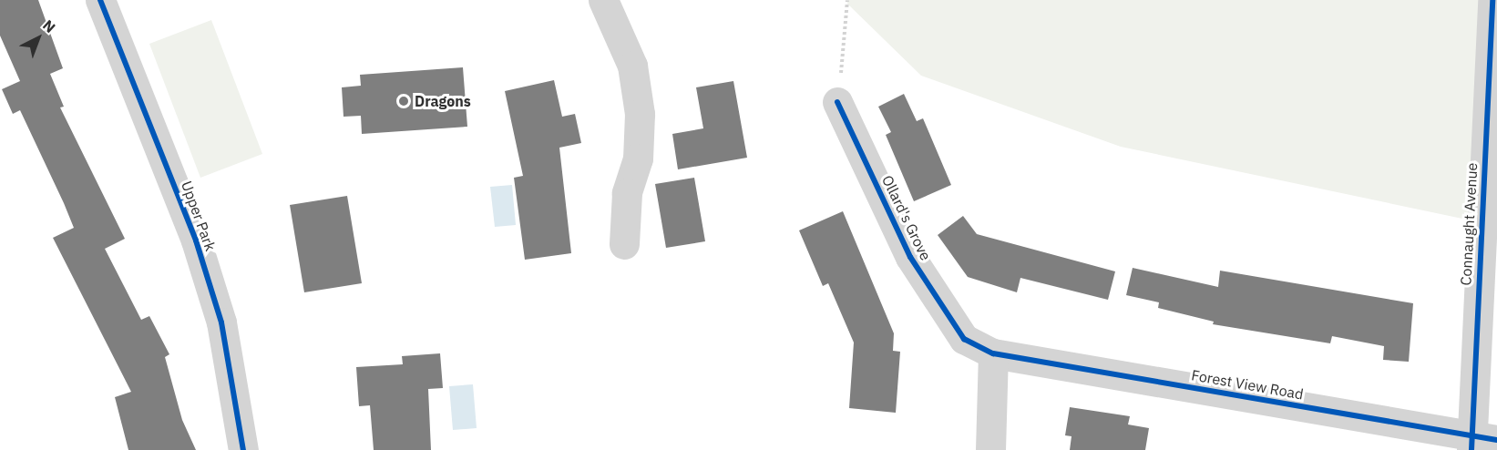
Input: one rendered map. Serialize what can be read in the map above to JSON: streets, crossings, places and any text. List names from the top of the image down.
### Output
{
  "streets": {
    "street": [
      "Upper Park",
      "Ollard's Grove",
      "Connaught Avenue",
      "Forest View Road"
    ]
  },
  "crossings": [
    ["Ollard's Grove", "Forest View Road"],
    ["Connaught Avenue", "Forest View Road"]
  ],
  "places": ["Dragons"],
  "north": "top right"
}
